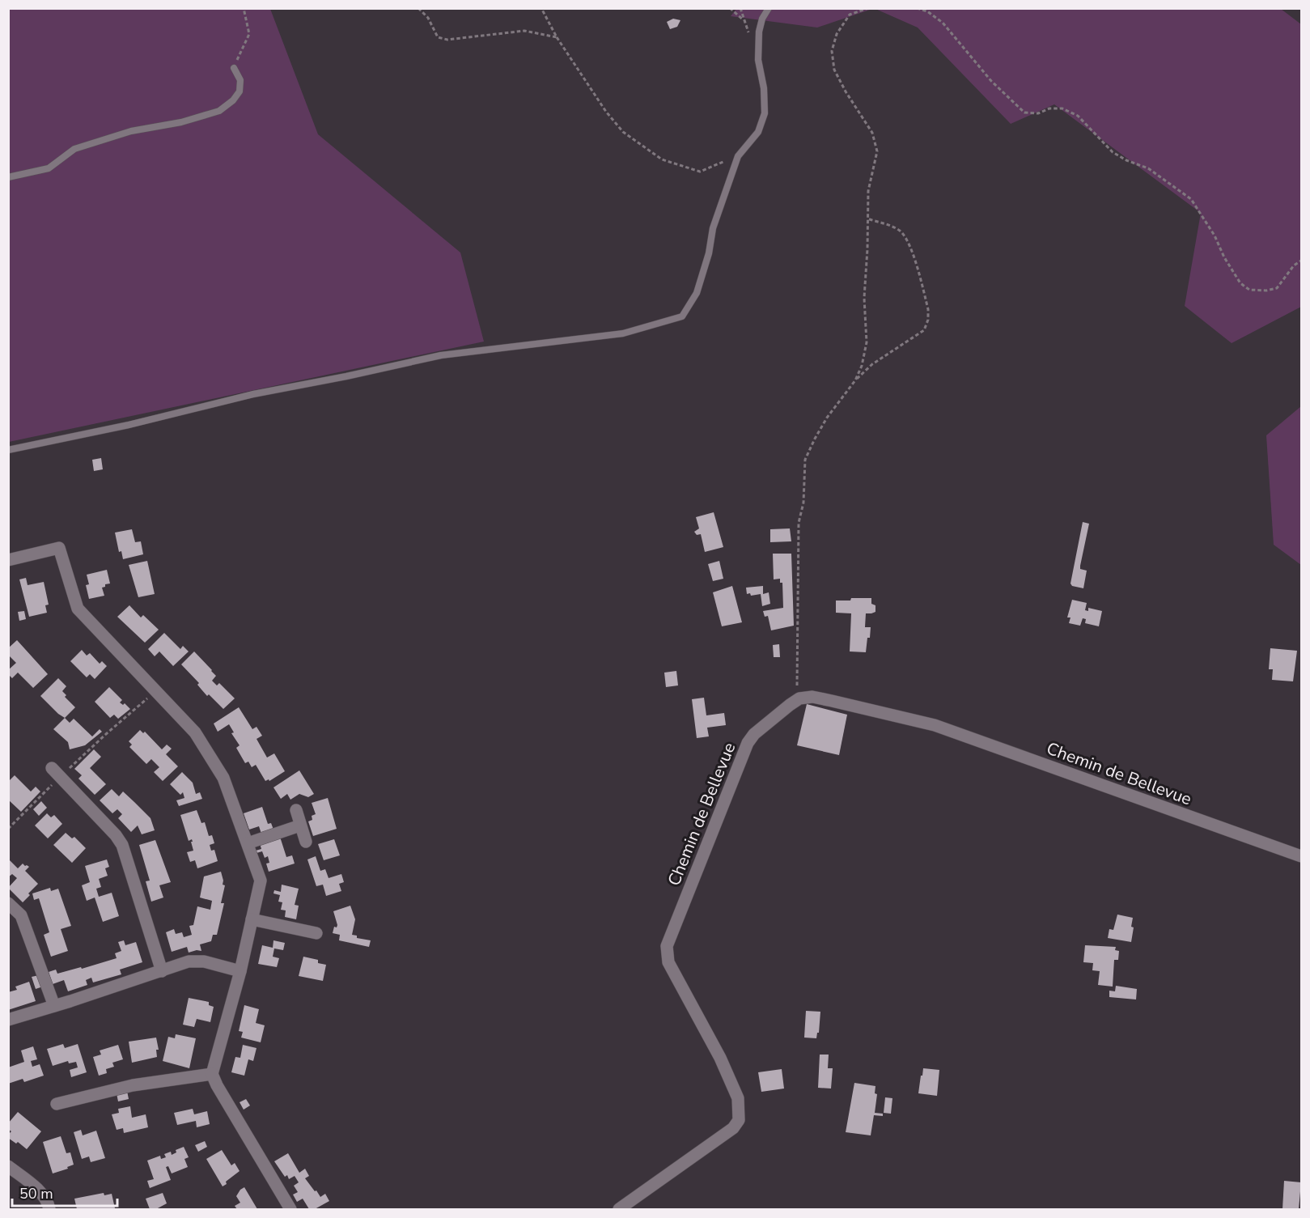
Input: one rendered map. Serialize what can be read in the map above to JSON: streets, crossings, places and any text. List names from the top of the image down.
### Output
{
  "streets": {
    "street": ["Chemin de Bellevue"]
  },
  "scale_bar": "50 m"
}
